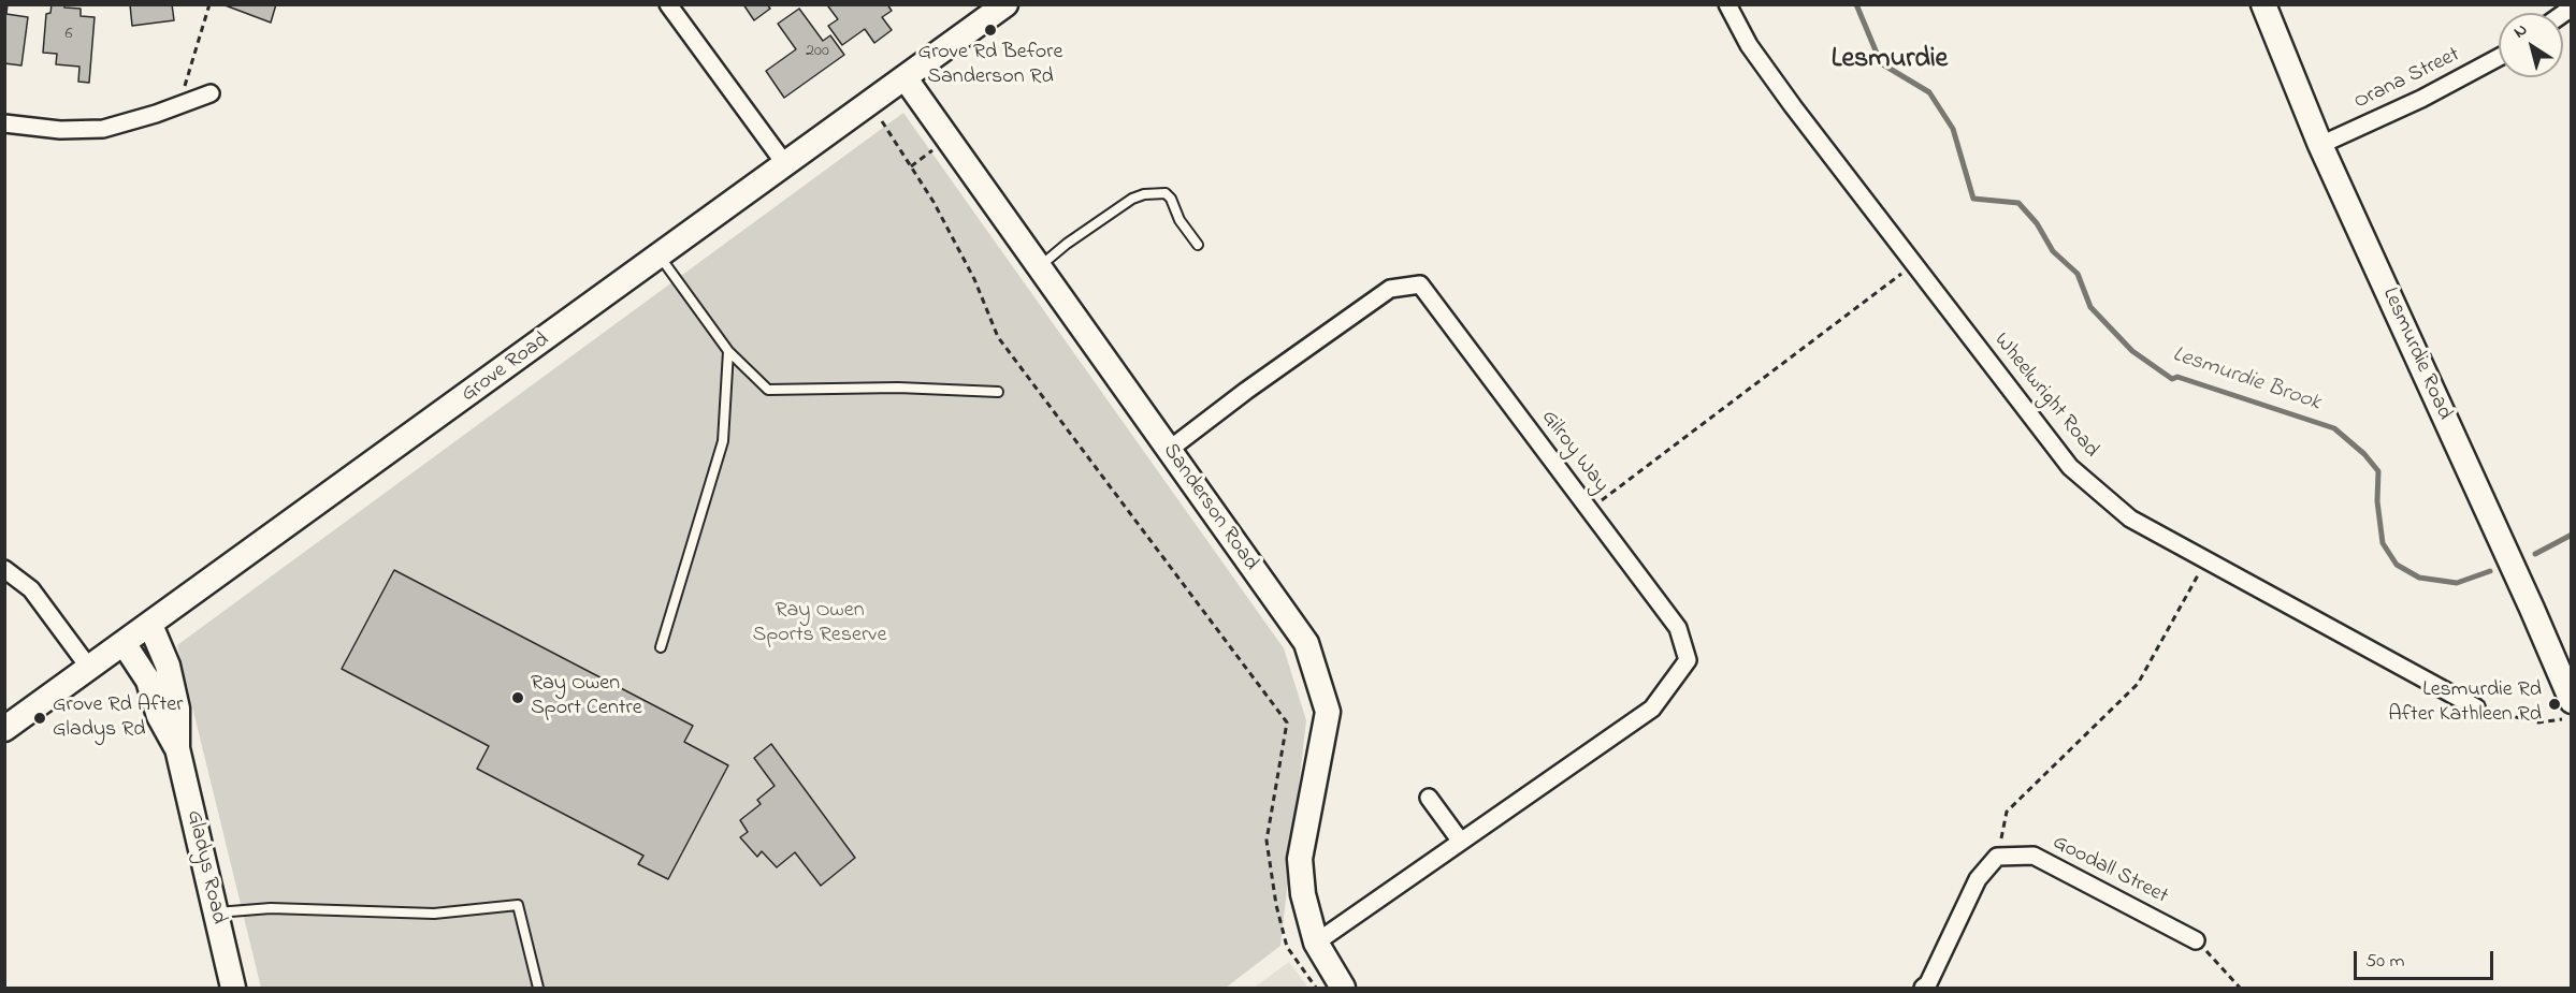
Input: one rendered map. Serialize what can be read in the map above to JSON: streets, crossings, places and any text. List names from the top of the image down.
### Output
{
  "streets": {
    "street": [
      "Orana Street",
      "Lesmurdie Road",
      "Grove Road",
      "Wheelwright Road",
      "Gilroy Way",
      "Sanderson Road",
      "Gladys Road",
      "Goodall Street"
    ]
  },
  "crossings": [
    ["Orana Street", "Lesmurdie Road"],
    ["Grove Road", "Sanderson Road"],
    ["Grove Road", "Gladys Road"],
    ["Gilroy Way", "Sanderson Road"]
  ],
  "districts": ["Lesmurdie"],
  "water": ["Lesmurdie Brook"],
  "parks": ["Ray Owen Sports Reserve"],
  "places": [
    "Grove Rd Before Sanderson Rd",
    "Ray Owen Sport Centre",
    "Lesmurdie Rd After Kathleen Rd",
    "Grove Rd After Gladys Rd"
  ],
  "house_numbers": ["6", "200"],
  "scale_bar": "50 m",
  "north": "top left"
}
